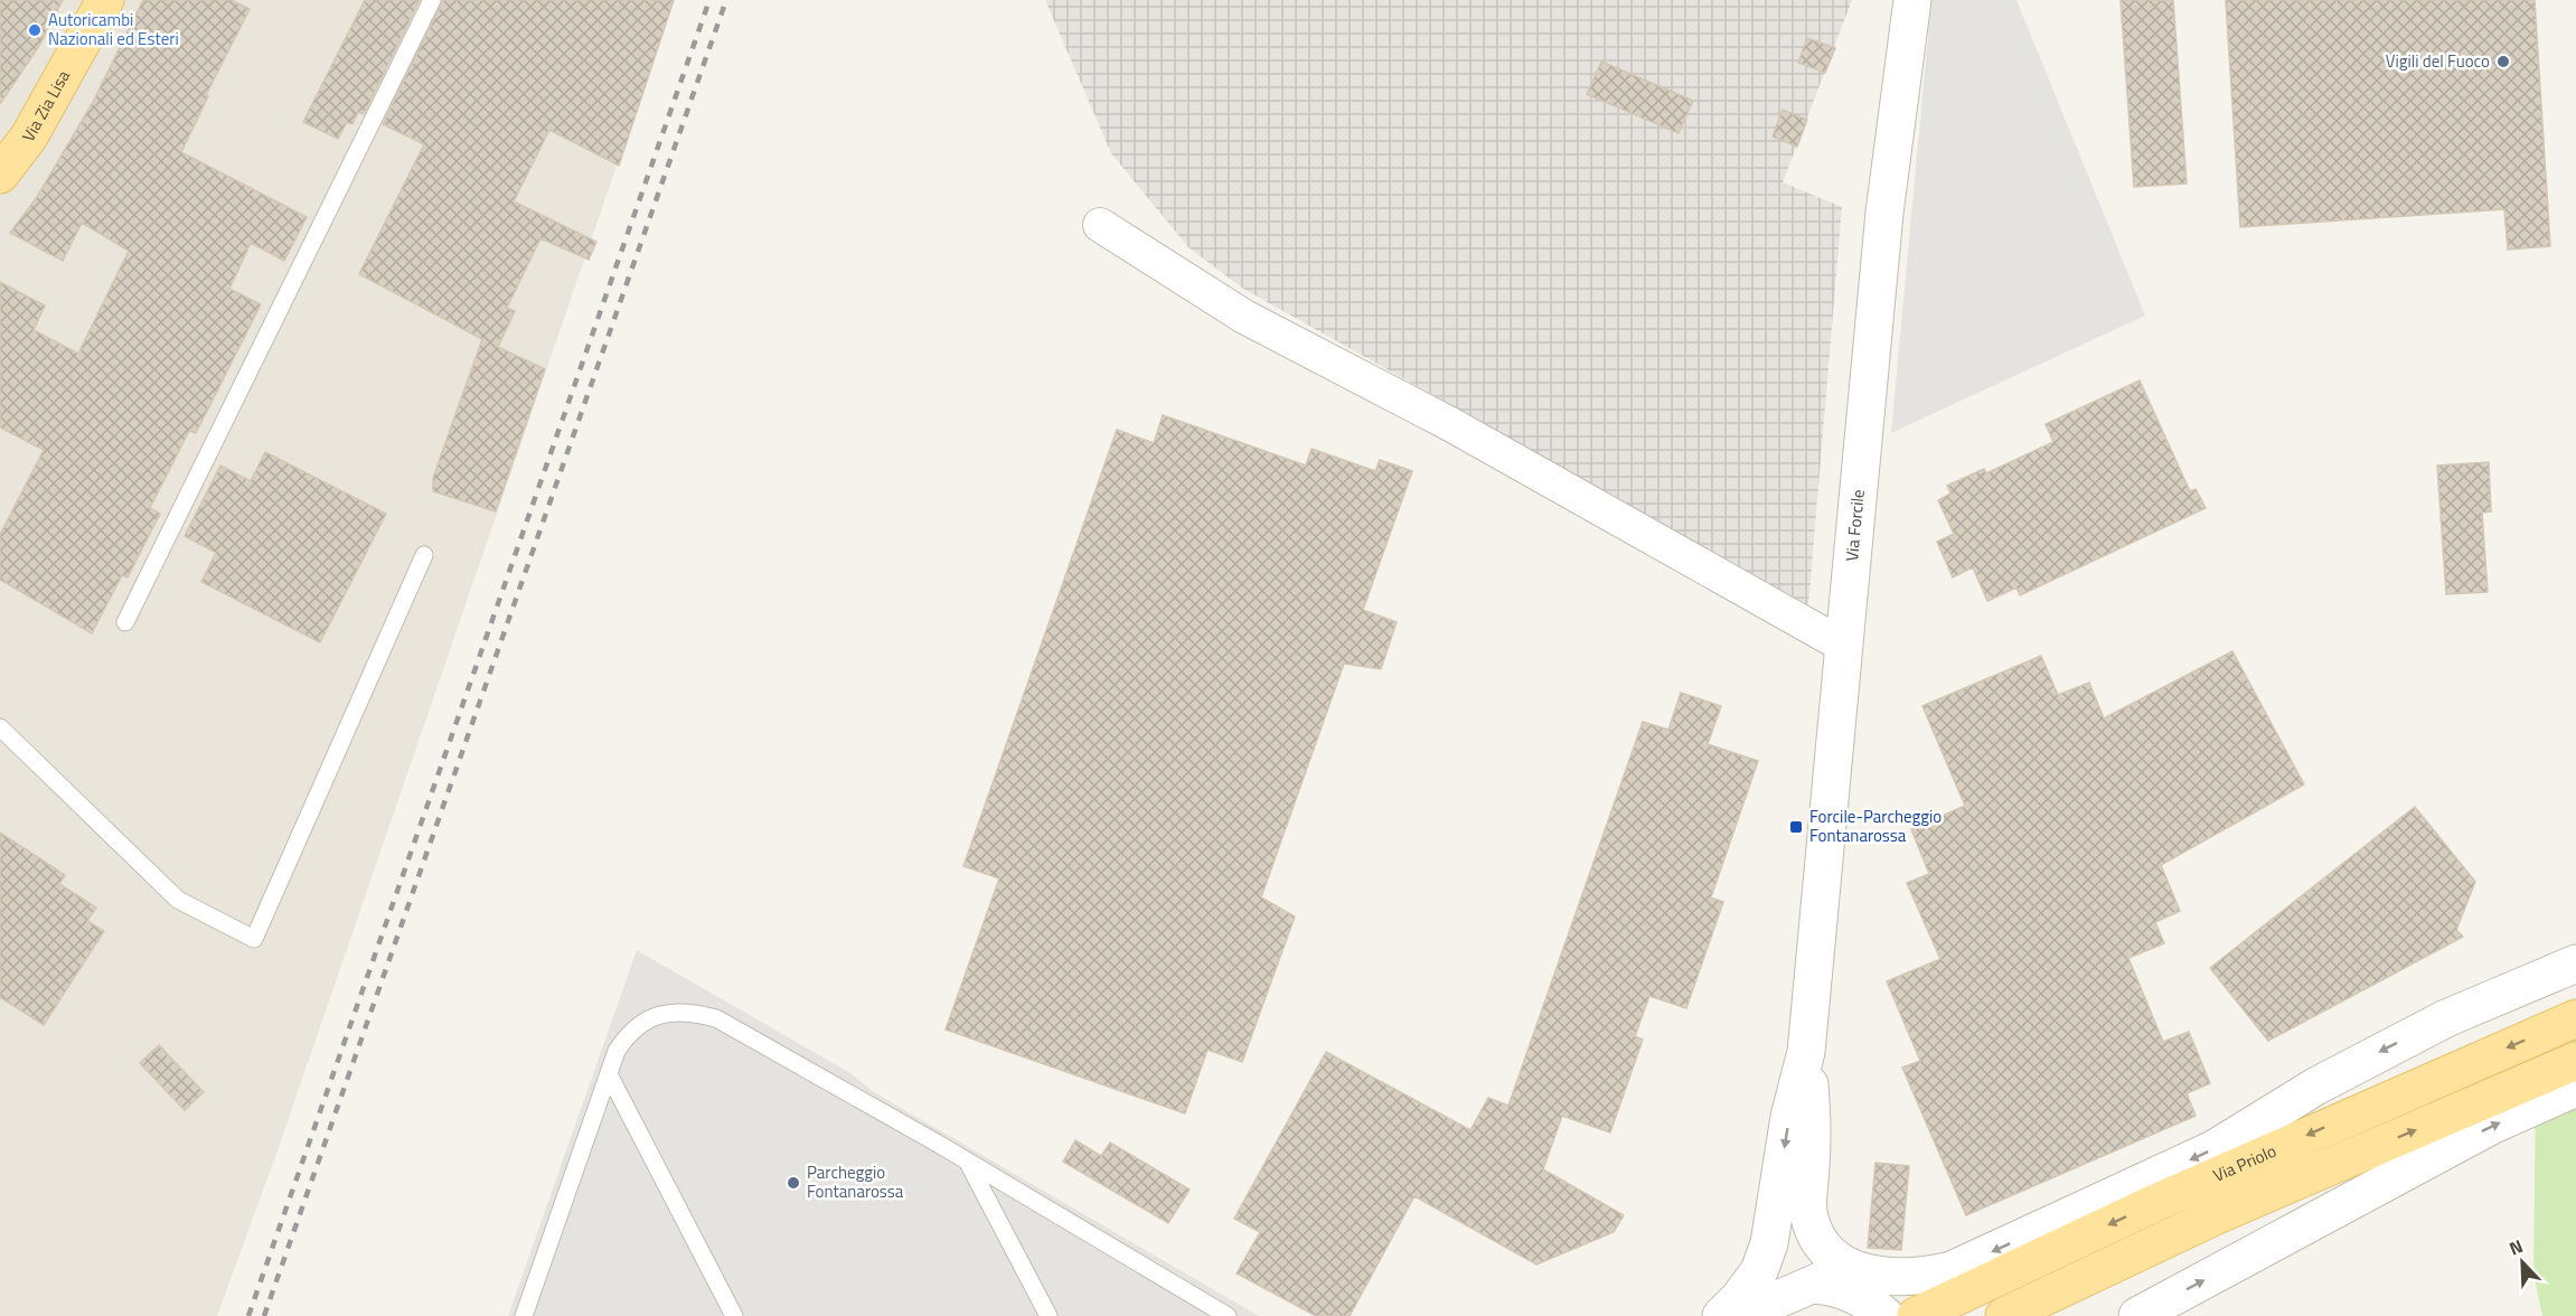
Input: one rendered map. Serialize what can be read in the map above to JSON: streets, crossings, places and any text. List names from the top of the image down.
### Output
{
  "streets": {
    "main road": ["Via Zia Lisa", "Via Priolo"],
    "street": ["Via Forcile"]
  },
  "places": {
    "other": ["Autoricambi Nazionali ed Esteri", "Vigili del Fuoco", "Parcheggio Fontanarossa"],
    "transit": ["Forcile-Parcheggio Fontanarossa"]
  },
  "north": "top left"
}
